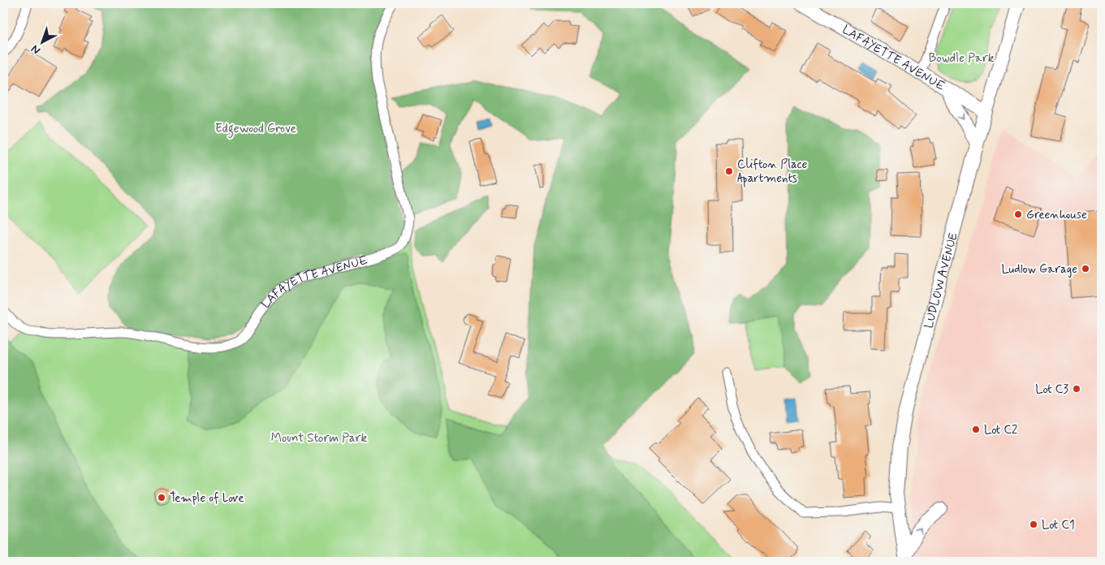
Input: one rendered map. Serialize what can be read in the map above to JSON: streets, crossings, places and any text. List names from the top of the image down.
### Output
{
  "streets": {
    "main road": ["LAFAYETTE AVENUE", "LUDLOW AVENUE"]
  },
  "crossings": [
    ["LAFAYETTE AVENUE", "LUDLOW AVENUE"]
  ],
  "parks": ["Bowdle Park", "Edgewood Grove", "Mount Storm Park"],
  "places": [
    "Clifton Place Apartments",
    "Greenhouse",
    "Ludlow Garage",
    "Lot C3",
    "Lot C2",
    "Temple of Love",
    "Lot C1"
  ],
  "north": "bottom left"
}
